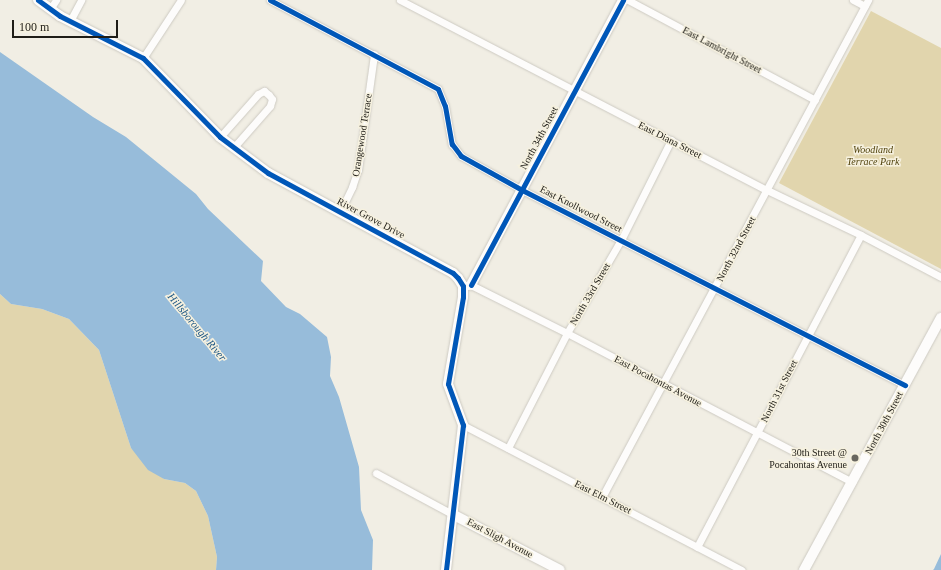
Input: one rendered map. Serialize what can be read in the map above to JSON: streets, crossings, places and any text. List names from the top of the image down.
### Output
{
  "streets": {
    "street": [
      "East Lambright Street",
      "Orangewood Terrace",
      "North 34th Street",
      "East Diana Street",
      "East Knollwood Street",
      "River Grove Drive",
      "North 32nd Street",
      "North 33rd Street",
      "East Pocahontas Avenue",
      "North 31st Street",
      "North 30th Street",
      "East Elm Street",
      "East Sligh Avenue"
    ]
  },
  "crossings": [
    ["East Lambright Street", "North 32nd Street"],
    ["Orangewood Terrace", "East Knollwood Street"],
    ["Orangewood Terrace", "River Grove Drive"],
    ["North 34th Street", "East Diana Street"],
    ["North 34th Street", "East Knollwood Street"],
    ["North 34th Street", "River Grove Drive"],
    ["North 34th Street", "East Pocahontas Avenue"],
    ["East Diana Street", "North 32nd Street"],
    ["East Diana Street", "North 33rd Street"],
    ["East Diana Street", "North 31st Street"],
    ["East Knollwood Street", "North 32nd Street"],
    ["East Knollwood Street", "North 33rd Street"],
    ["East Knollwood Street", "North 31st Street"],
    ["East Knollwood Street", "North 30th Street"],
    ["River Grove Drive", "East Pocahontas Avenue"],
    ["North 32nd Street", "East Pocahontas Avenue"],
    ["North 32nd Street", "East Elm Street"],
    ["North 33rd Street", "East Pocahontas Avenue"],
    ["North 33rd Street", "East Elm Street"],
    ["East Pocahontas Avenue", "North 31st Street"],
    ["East Pocahontas Avenue", "North 30th Street"],
    ["North 31st Street", "East Elm Street"]
  ],
  "water": ["Hillsborough River"],
  "parks": ["Woodland Terrace Park"],
  "places": ["30th Street @ Pocahontas Avenue"],
  "scale_bar": "100 m"
}
